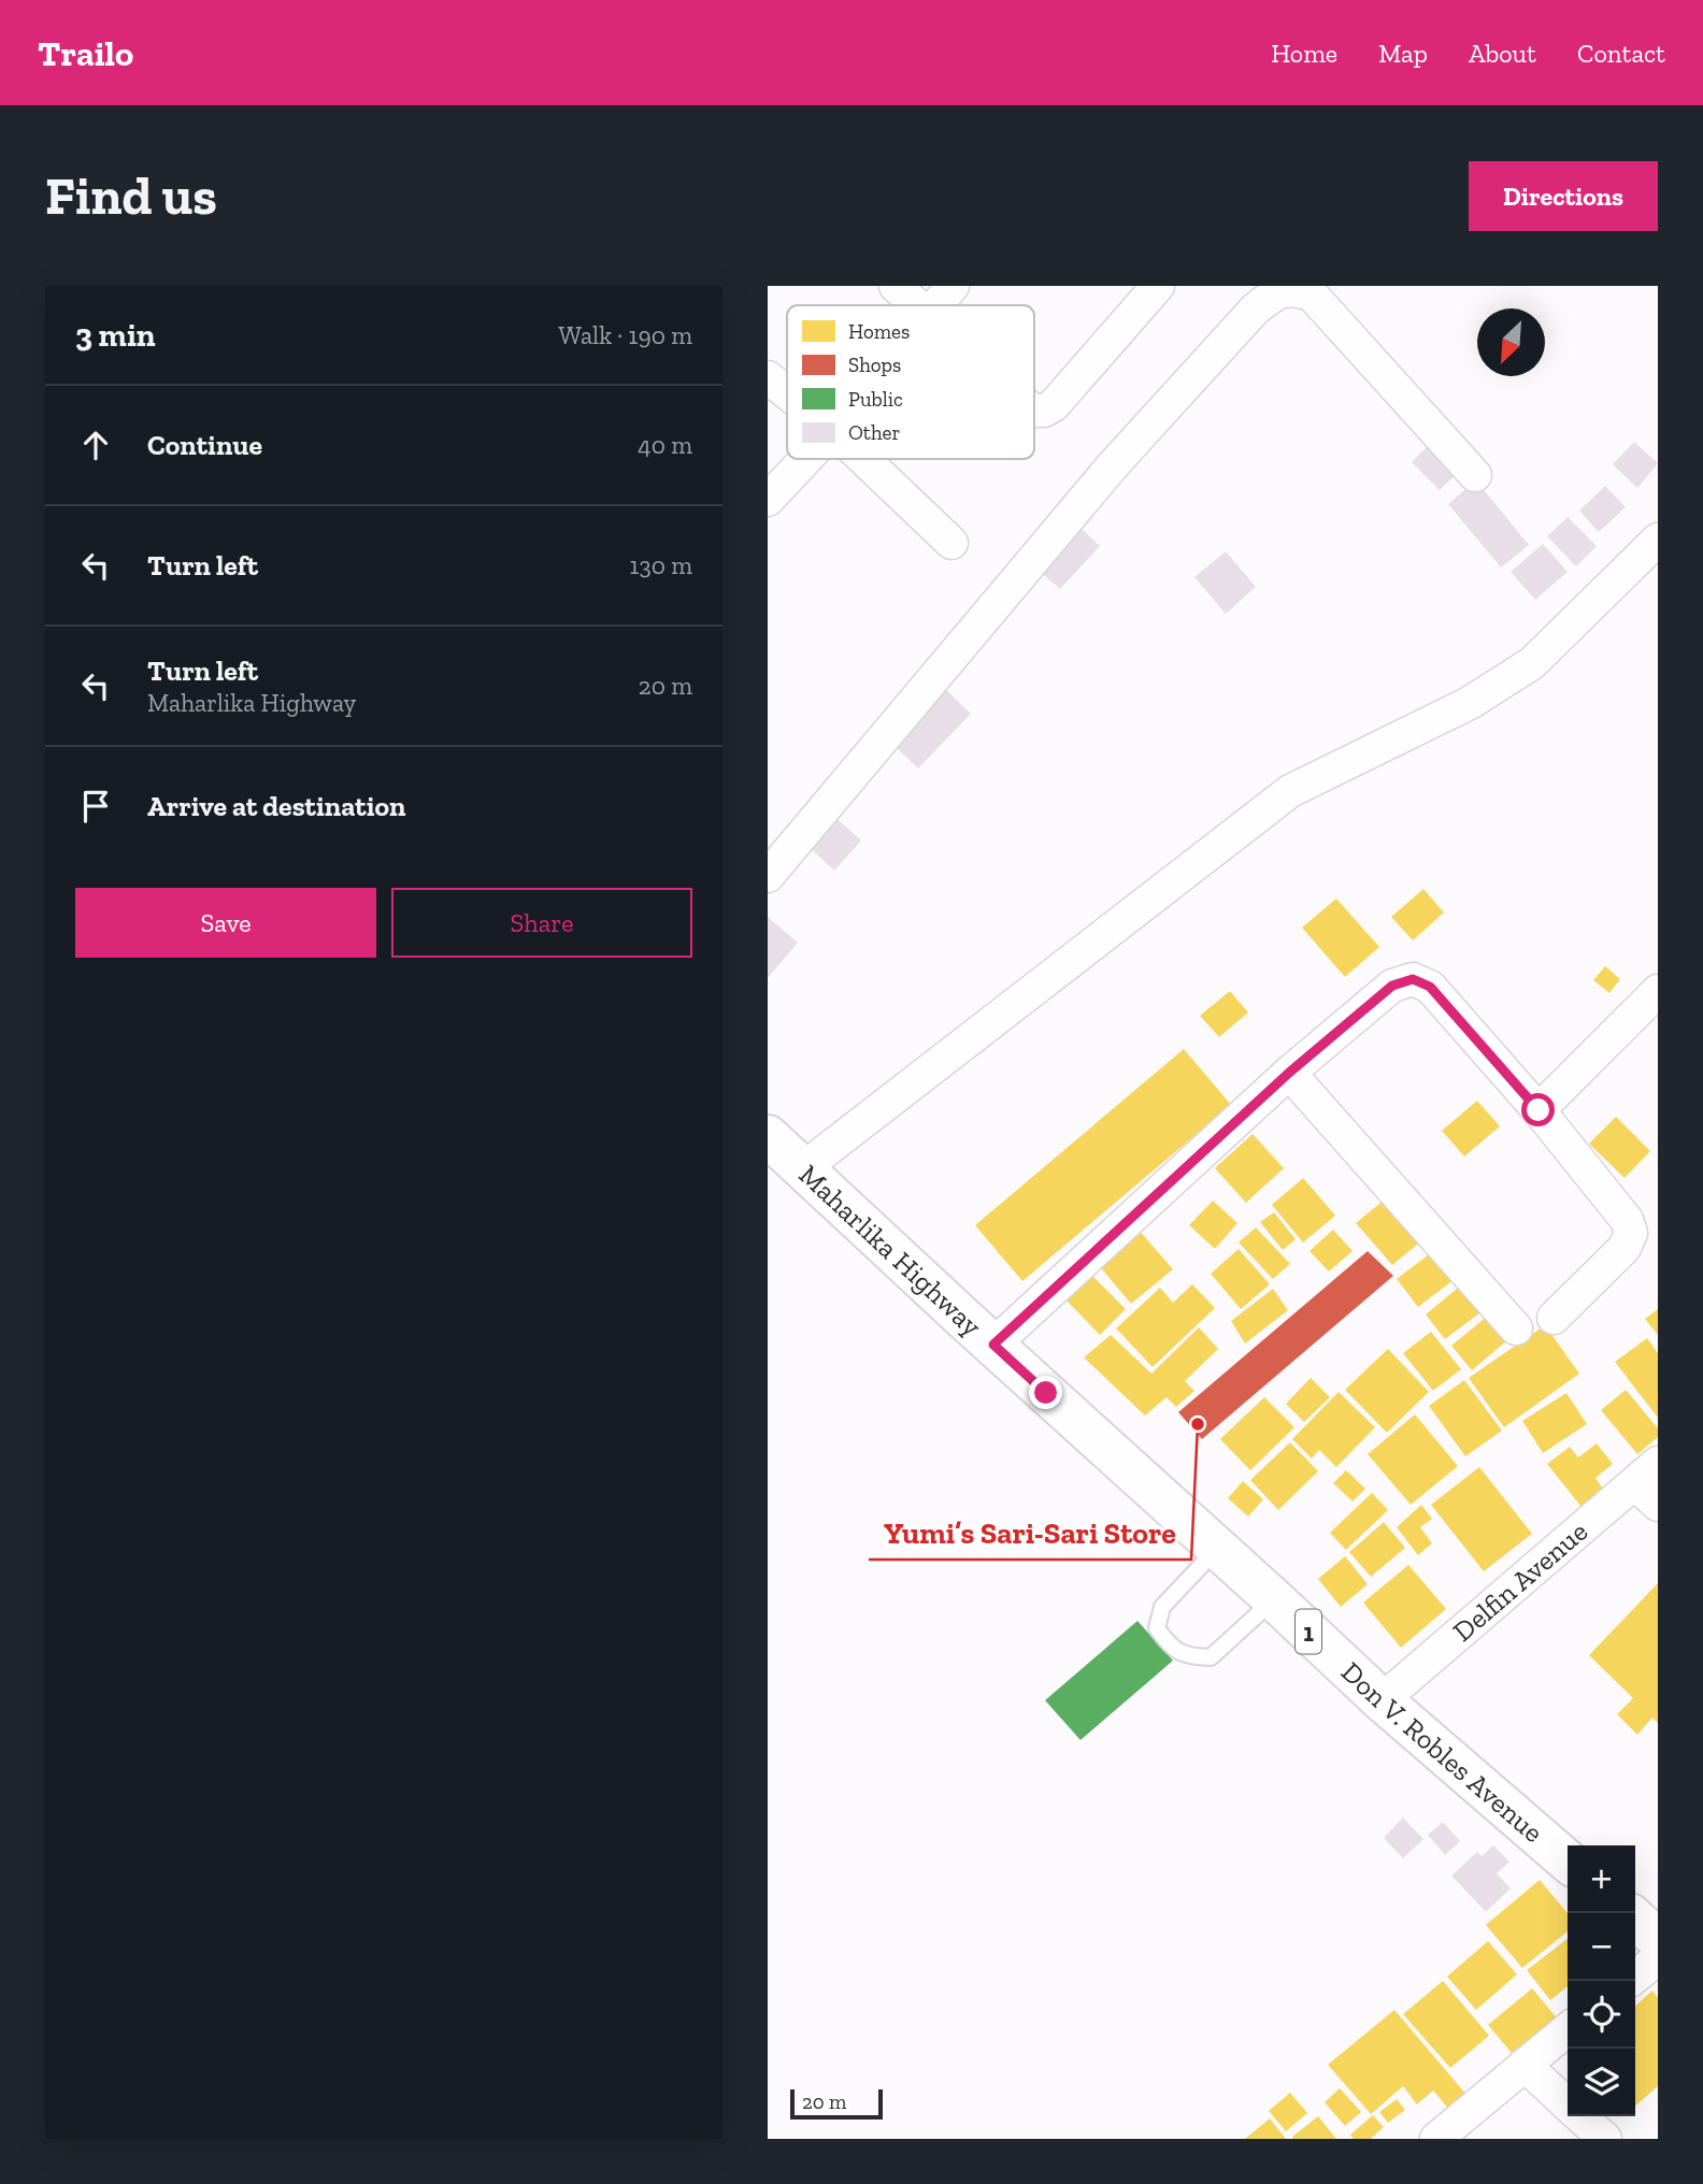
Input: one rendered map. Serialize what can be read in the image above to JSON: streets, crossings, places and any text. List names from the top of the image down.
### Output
{
  "streets": {
    "main road": ["Maharlika Highway", "1", "Don V. Robles Avenue"],
    "street": ["Delfin Avenue"]
  },
  "crossings": [
    ["Maharlika Highway", "Don V. Robles Avenue"],
    ["Delfin Avenue", "Don V. Robles Avenue"]
  ],
  "places": ["Yumi’s Sari-Sari Store"],
  "legend": [
    "Homes",
    "Shops",
    "Public",
    "Other"
  ],
  "scale_bar": "20 m",
  "north": "bottom left",
  "page": {
    "header": "Trailo",
    "nav": [
      "Home",
      "Map",
      "About",
      "Contact"
    ],
    "buttons": [
      "Directions",
      ["Save", "Share"]
    ],
    "title": "Find us",
    "heading": ["3 min", "Walk · 190 m"],
    "list": [
      ["Continue", "40 m"],
      ["Turn left", "130 m"],
      ["Turn left", "Maharlika Highway", "20 m"],
      "Arrive at destination"
    ],
    "map_buttons": ["+", "−"],
    "scale": "20 m"
  }
}
